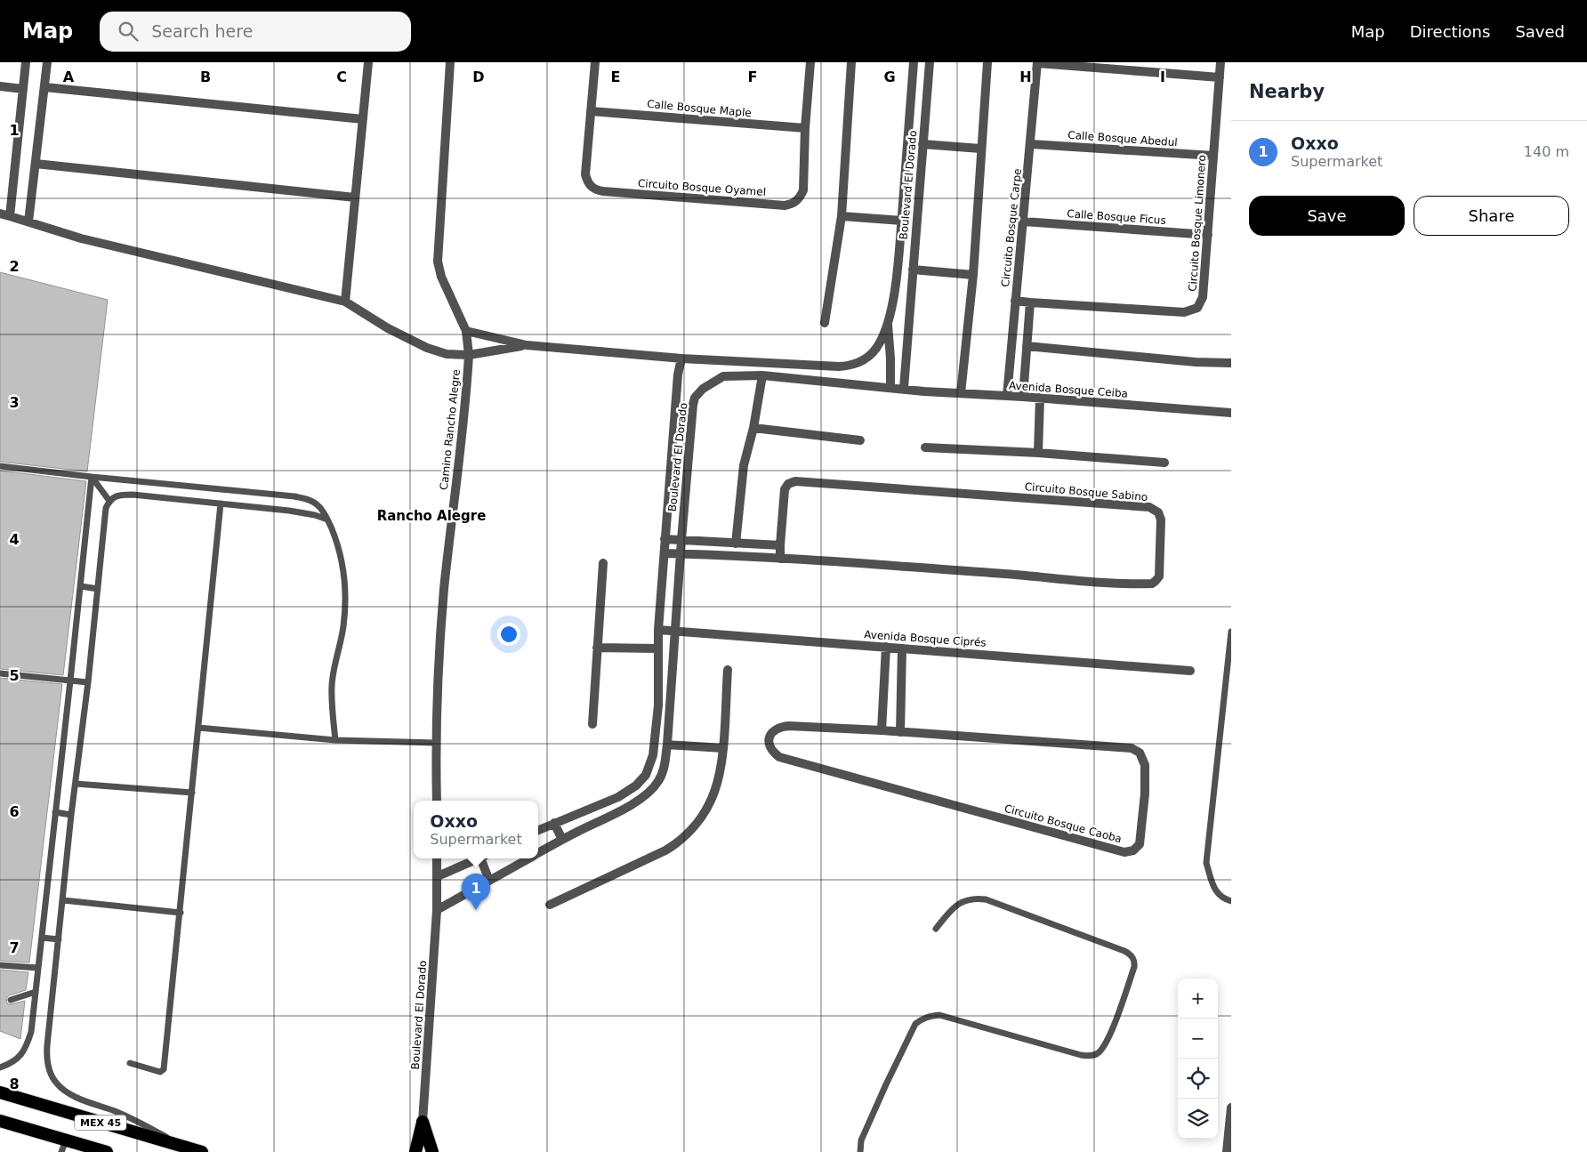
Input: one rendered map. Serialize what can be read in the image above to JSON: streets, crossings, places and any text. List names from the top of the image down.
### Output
{
  "streets": {
    "highway": ["MEX 45"],
    "street": [
      "Calle Bosque Maple",
      "Calle Bosque Abedul",
      "Boulevard El Dorado",
      "Circuito Bosque Oyamel",
      "Calle Bosque Ficus",
      "Circuito Bosque Limonero",
      "Circuito Bosque Carpe",
      "Avenida Bosque Ceiba",
      "Camino Rancho Alegre",
      "Circuito Bosque Sabino",
      "Avenida Bosque Ciprés",
      "Circuito Bosque Caoba"
    ]
  },
  "crossings": [
    ["Calle Bosque Maple", "Circuito Bosque Oyamel"],
    ["Calle Bosque Abedul", "Circuito Bosque Limonero"],
    ["Calle Bosque Abedul", "Circuito Bosque Carpe"],
    ["Boulevard El Dorado", "Avenida Bosque Ceiba"],
    ["Boulevard El Dorado", "Camino Rancho Alegre"],
    ["Boulevard El Dorado", "Circuito Bosque Sabino"],
    ["Boulevard El Dorado", "Avenida Bosque Ciprés"],
    ["Calle Bosque Ficus", "Circuito Bosque Limonero"],
    ["Calle Bosque Ficus", "Circuito Bosque Carpe"],
    ["Circuito Bosque Limonero", "Circuito Bosque Carpe"],
    ["Circuito Bosque Carpe", "Avenida Bosque Ceiba"]
  ],
  "districts": ["Rancho Alegre"],
  "page": {
    "header": "Map",
    "search": "Search here",
    "nav": ["Map", "Directions", "Saved"],
    "heading": "Nearby",
    "list": [
      {
        "mark": "1",
        "name": "Oxxo",
        "note": "Supermarket",
        "value": "140 m"
      }
    ],
    "buttons": ["Save", "Share"],
    "popup": ["Oxxo", "Supermarket"],
    "pins": "1",
    "map_buttons": ["+", "−"]
  },
  "grid": {
    "columns": [
      "A",
      "B",
      "C",
      "D",
      "E",
      "F",
      "G",
      "H",
      "I"
    ],
    "rows": [
      "1",
      "2",
      "3",
      "4",
      "5",
      "6",
      "7",
      "8"
    ]
  }
}
